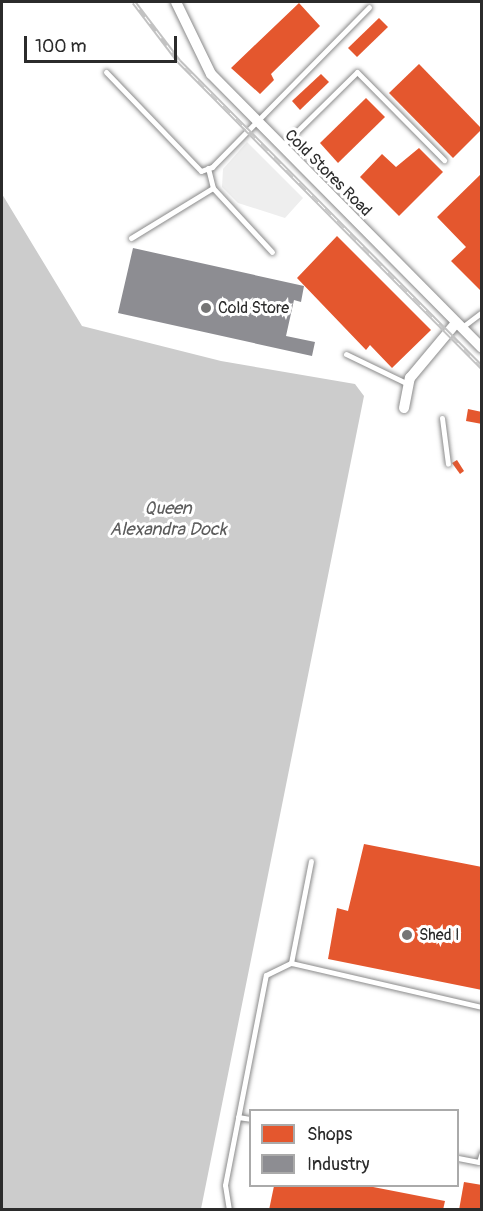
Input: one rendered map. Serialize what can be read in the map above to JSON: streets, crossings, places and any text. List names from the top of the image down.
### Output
{
  "streets": {
    "street": ["Cold Stores Road"]
  },
  "water": ["Queen Alexandra Dock"],
  "places": ["Cold Store", "Shed I"],
  "legend": ["Shops", "Industry"],
  "scale_bar": "100 m"
}
